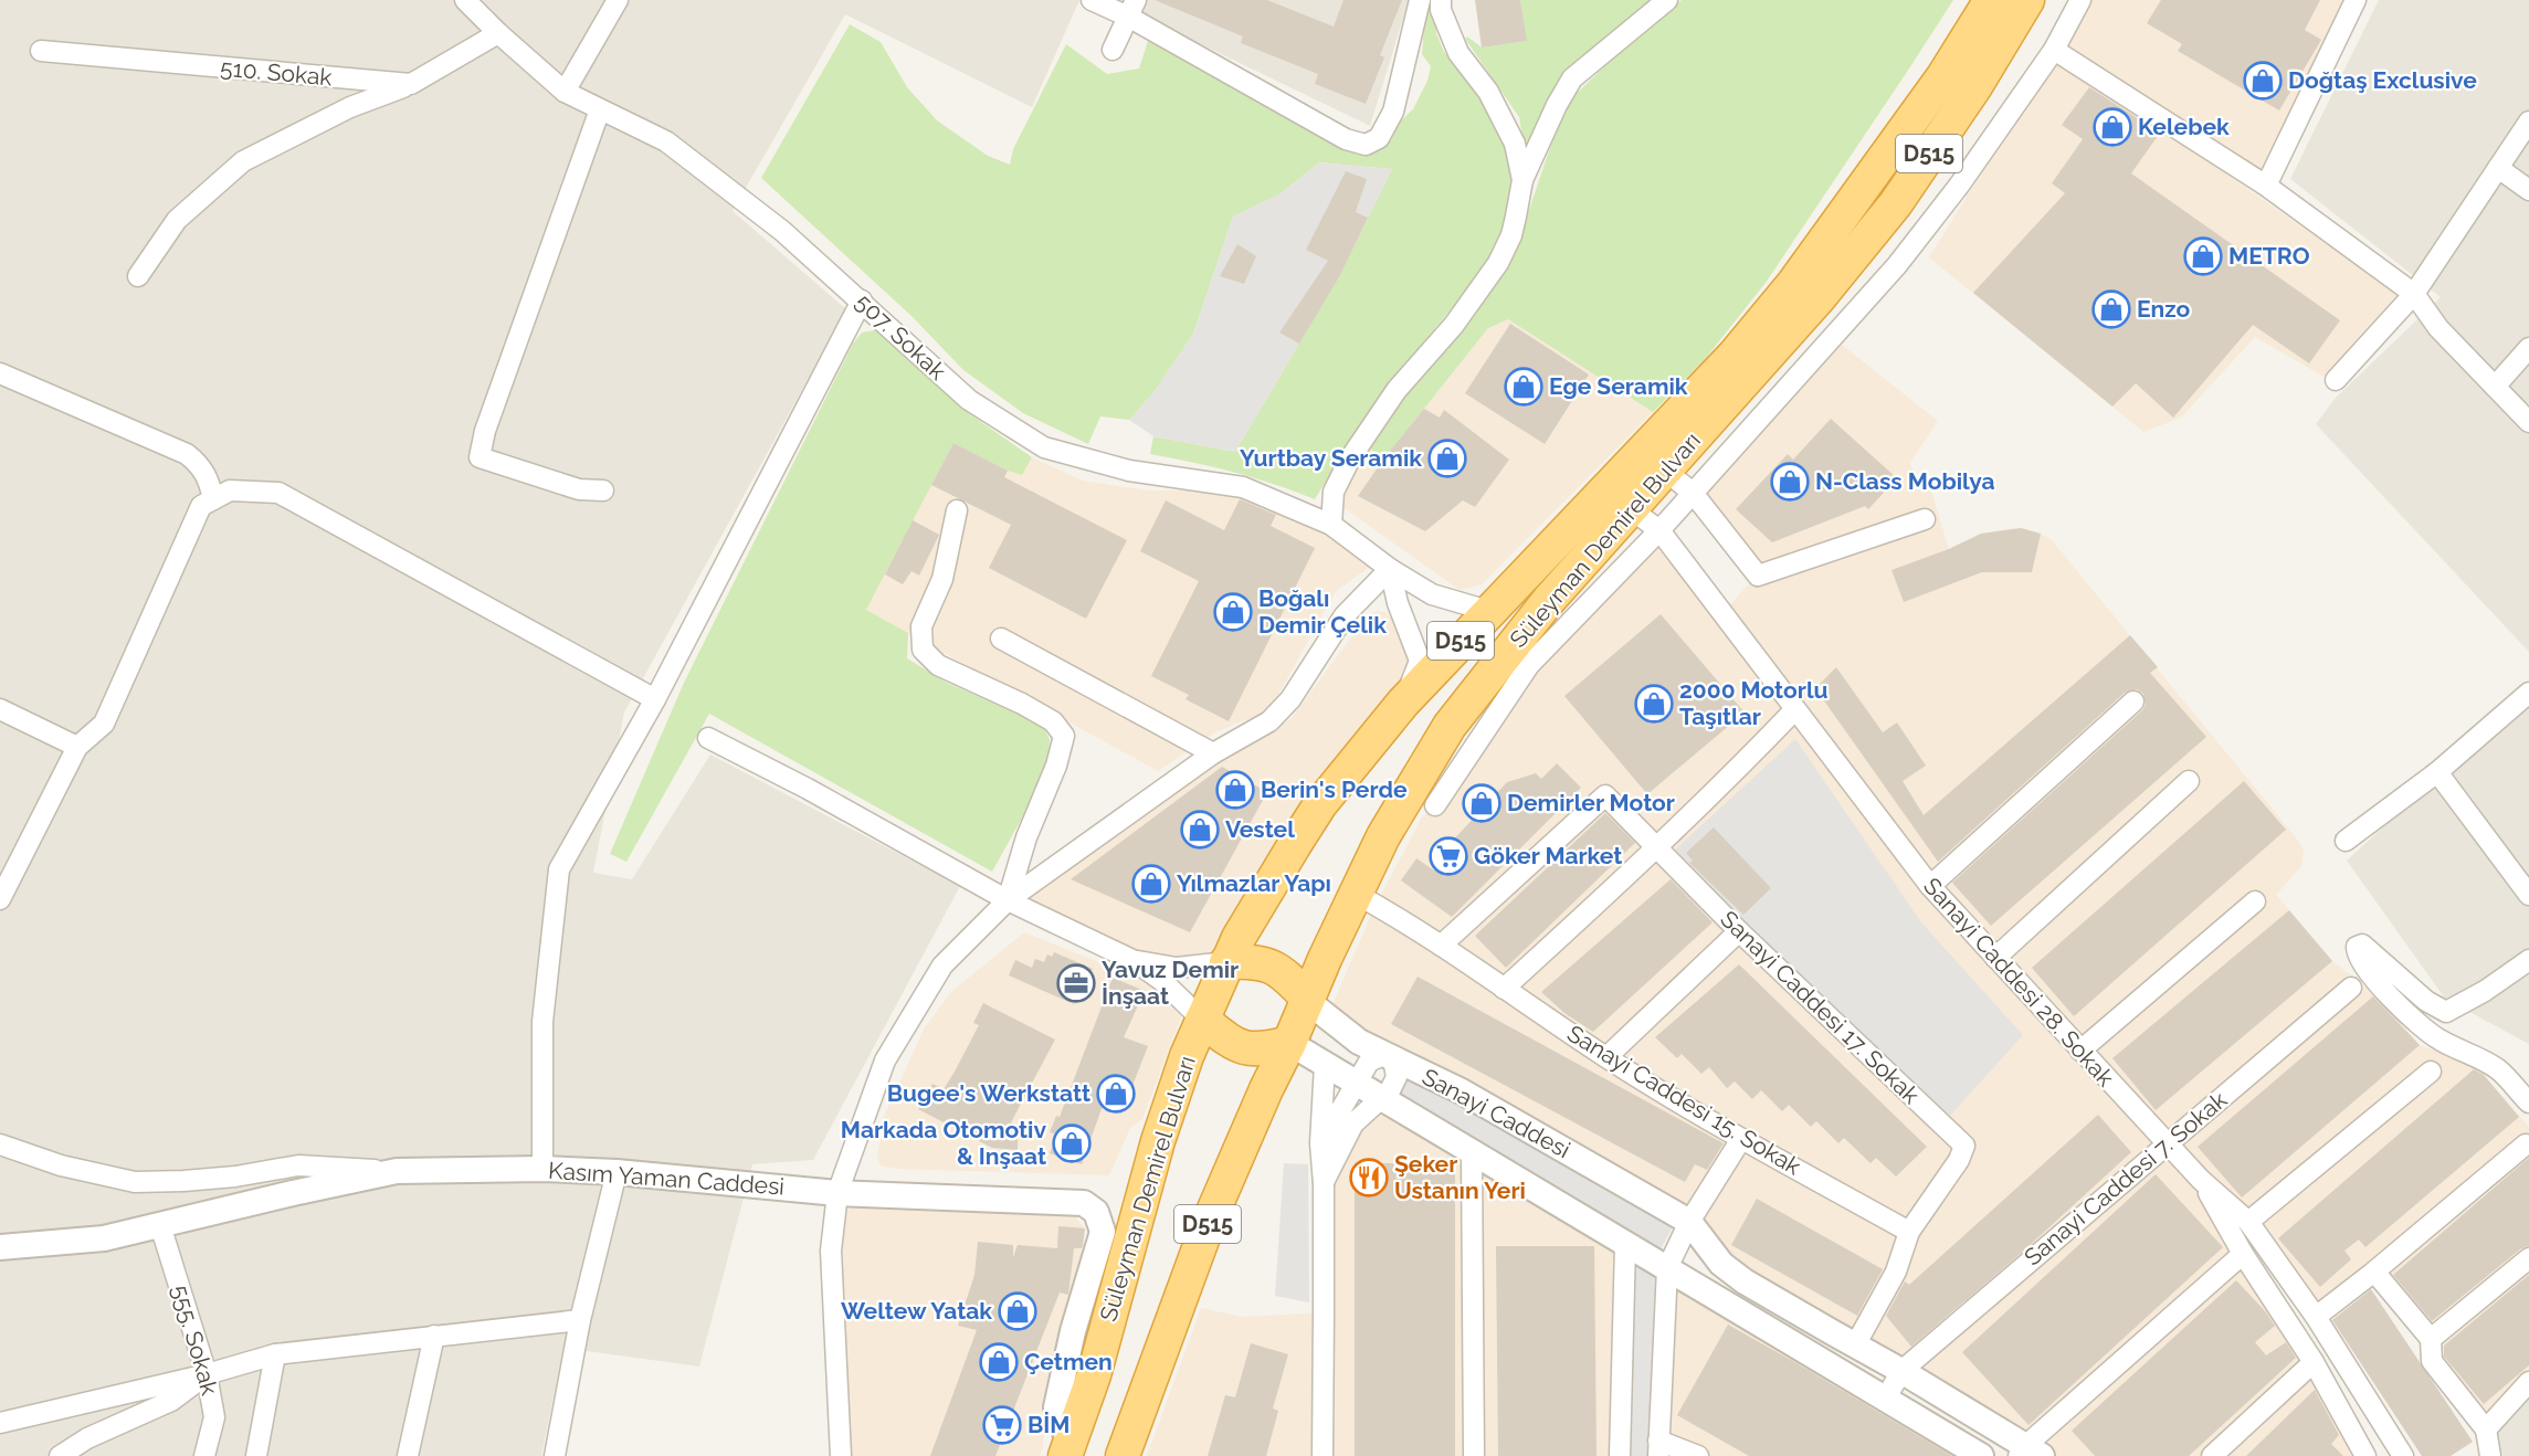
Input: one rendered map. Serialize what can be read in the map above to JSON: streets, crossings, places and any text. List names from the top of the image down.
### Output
{
  "streets": {
    "highway": ["D515", "Süleyman Demirel Bulvarı"],
    "street": [
      "510. Sokak",
      "507. Sokak",
      "Sanayi Caddesi 28. Sokak",
      "Sanayi Caddesi 17. Sokak",
      "Sanayi Caddesi 15. Sokak",
      "Sanayi Caddesi",
      "Kasım Yaman Caddesi",
      "Sanayi Caddesi 7. Sokak",
      "555. Sokak"
    ]
  },
  "crossings": [
    ["507. Sokak", "Süleyman Demirel Bulvarı"],
    ["Süleyman Demirel Bulvarı", "Sanayi Caddesi 28. Sokak"],
    ["Süleyman Demirel Bulvarı", "Sanayi Caddesi 15. Sokak"],
    ["Süleyman Demirel Bulvarı", "Sanayi Caddesi"],
    ["Süleyman Demirel Bulvarı", "Kasım Yaman Caddesi"],
    ["Sanayi Caddesi 28. Sokak", "Sanayi Caddesi 7. Sokak"],
    ["Sanayi Caddesi 17. Sokak", "Sanayi Caddesi 15. Sokak"],
    ["Sanayi Caddesi", "Sanayi Caddesi 7. Sokak"],
    ["Kasım Yaman Caddesi", "555. Sokak"]
  ],
  "places": {
    "shop": [
      "Doğtaş Exclusive",
      "Kelebek",
      "METRO",
      "Enzo",
      "Ege Seramik",
      "Yurtbay Seramik",
      "N-Class Mobilya",
      "Boğalı Demir Çelik",
      "2000 Motorlu Taşıtlar",
      "Berin's Perde",
      "Demirler Motor",
      "Vestel",
      "Yılmazlar Yapı",
      "Bugee's Werkstatt",
      "Markada Otomotiv & Inşaat",
      "Weltew Yatak",
      "Çetmen"
    ],
    "supermarket": ["Göker Market", "BİM"],
    "office": ["Yavuz Demir İnşaat"],
    "restaurant": ["Şeker Ustanın Yeri"]
  }
}
